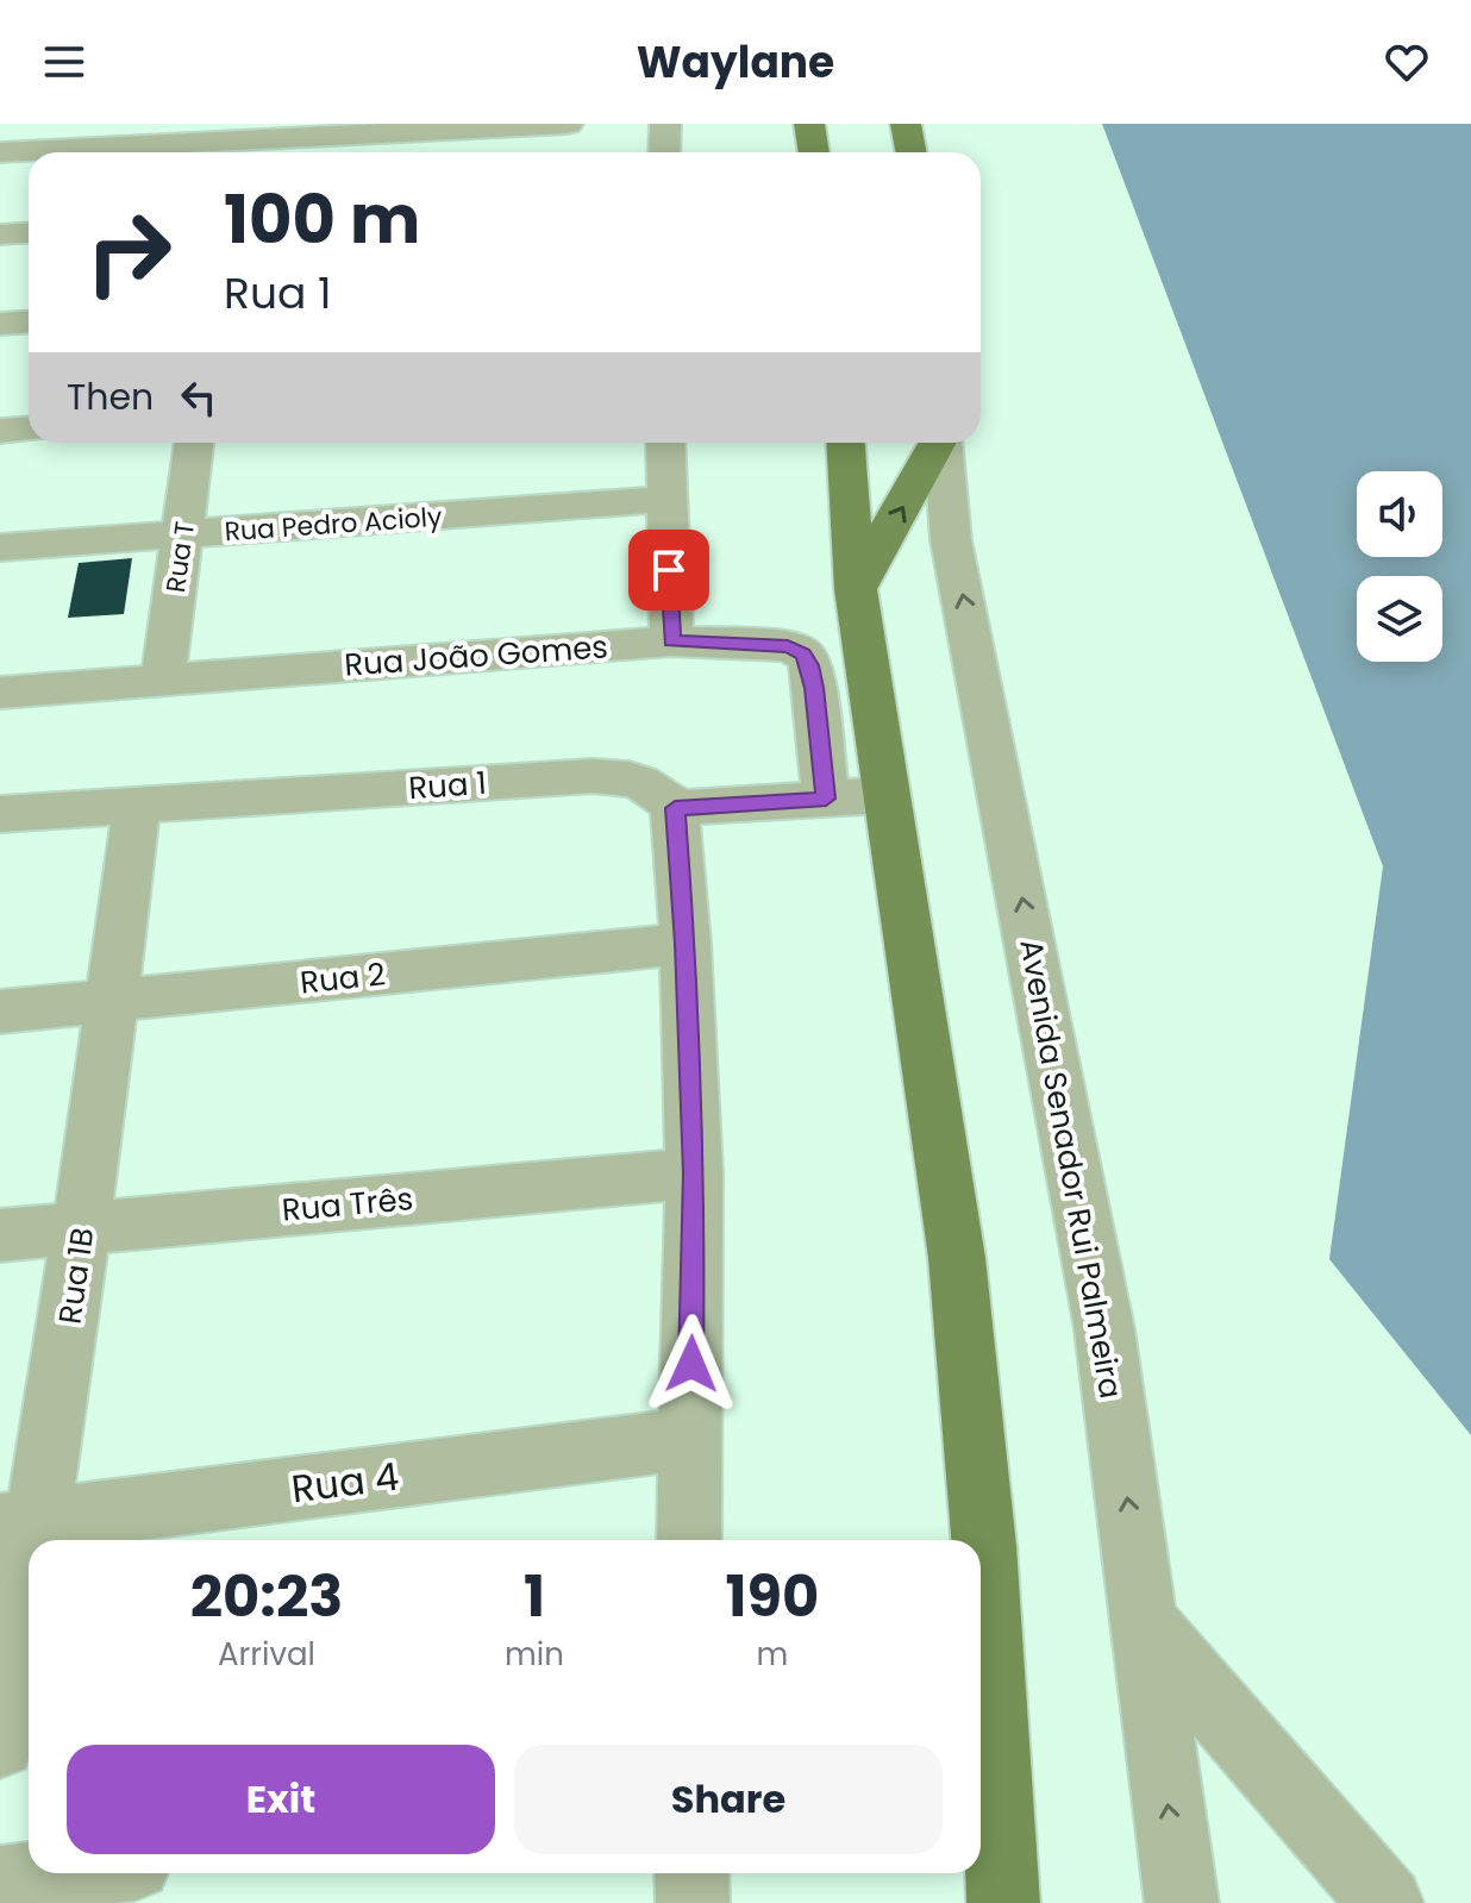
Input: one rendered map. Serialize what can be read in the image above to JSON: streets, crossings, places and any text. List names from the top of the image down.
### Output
{
  "streets": {
    "main road": ["Avenida Senador Rui Palmeira"],
    "street": [
      "Rua Pedro Acioly",
      "Rua T",
      "Rua João Gomes",
      "Rua 1",
      "Rua 2",
      "Rua Três",
      "Rua 1B",
      "Rua 4"
    ]
  },
  "crossings": [
    ["Rua Pedro Acioly", "Rua T"],
    ["Rua T", "Rua João Gomes"],
    ["Rua 1", "Rua 1B"],
    ["Rua 2", "Rua 1B"],
    ["Rua Três", "Rua 1B"],
    ["Rua 1B", "Rua 4"]
  ],
  "page": {
    "header": "Waylane",
    "turn": ["100 m", "Rua 1"],
    "then": "Then",
    "eta": [
      "20:23",
      "Arrival",
      "1",
      "min",
      "190",
      "m"
    ],
    "buttons": ["Exit", "Share"]
  }
}
